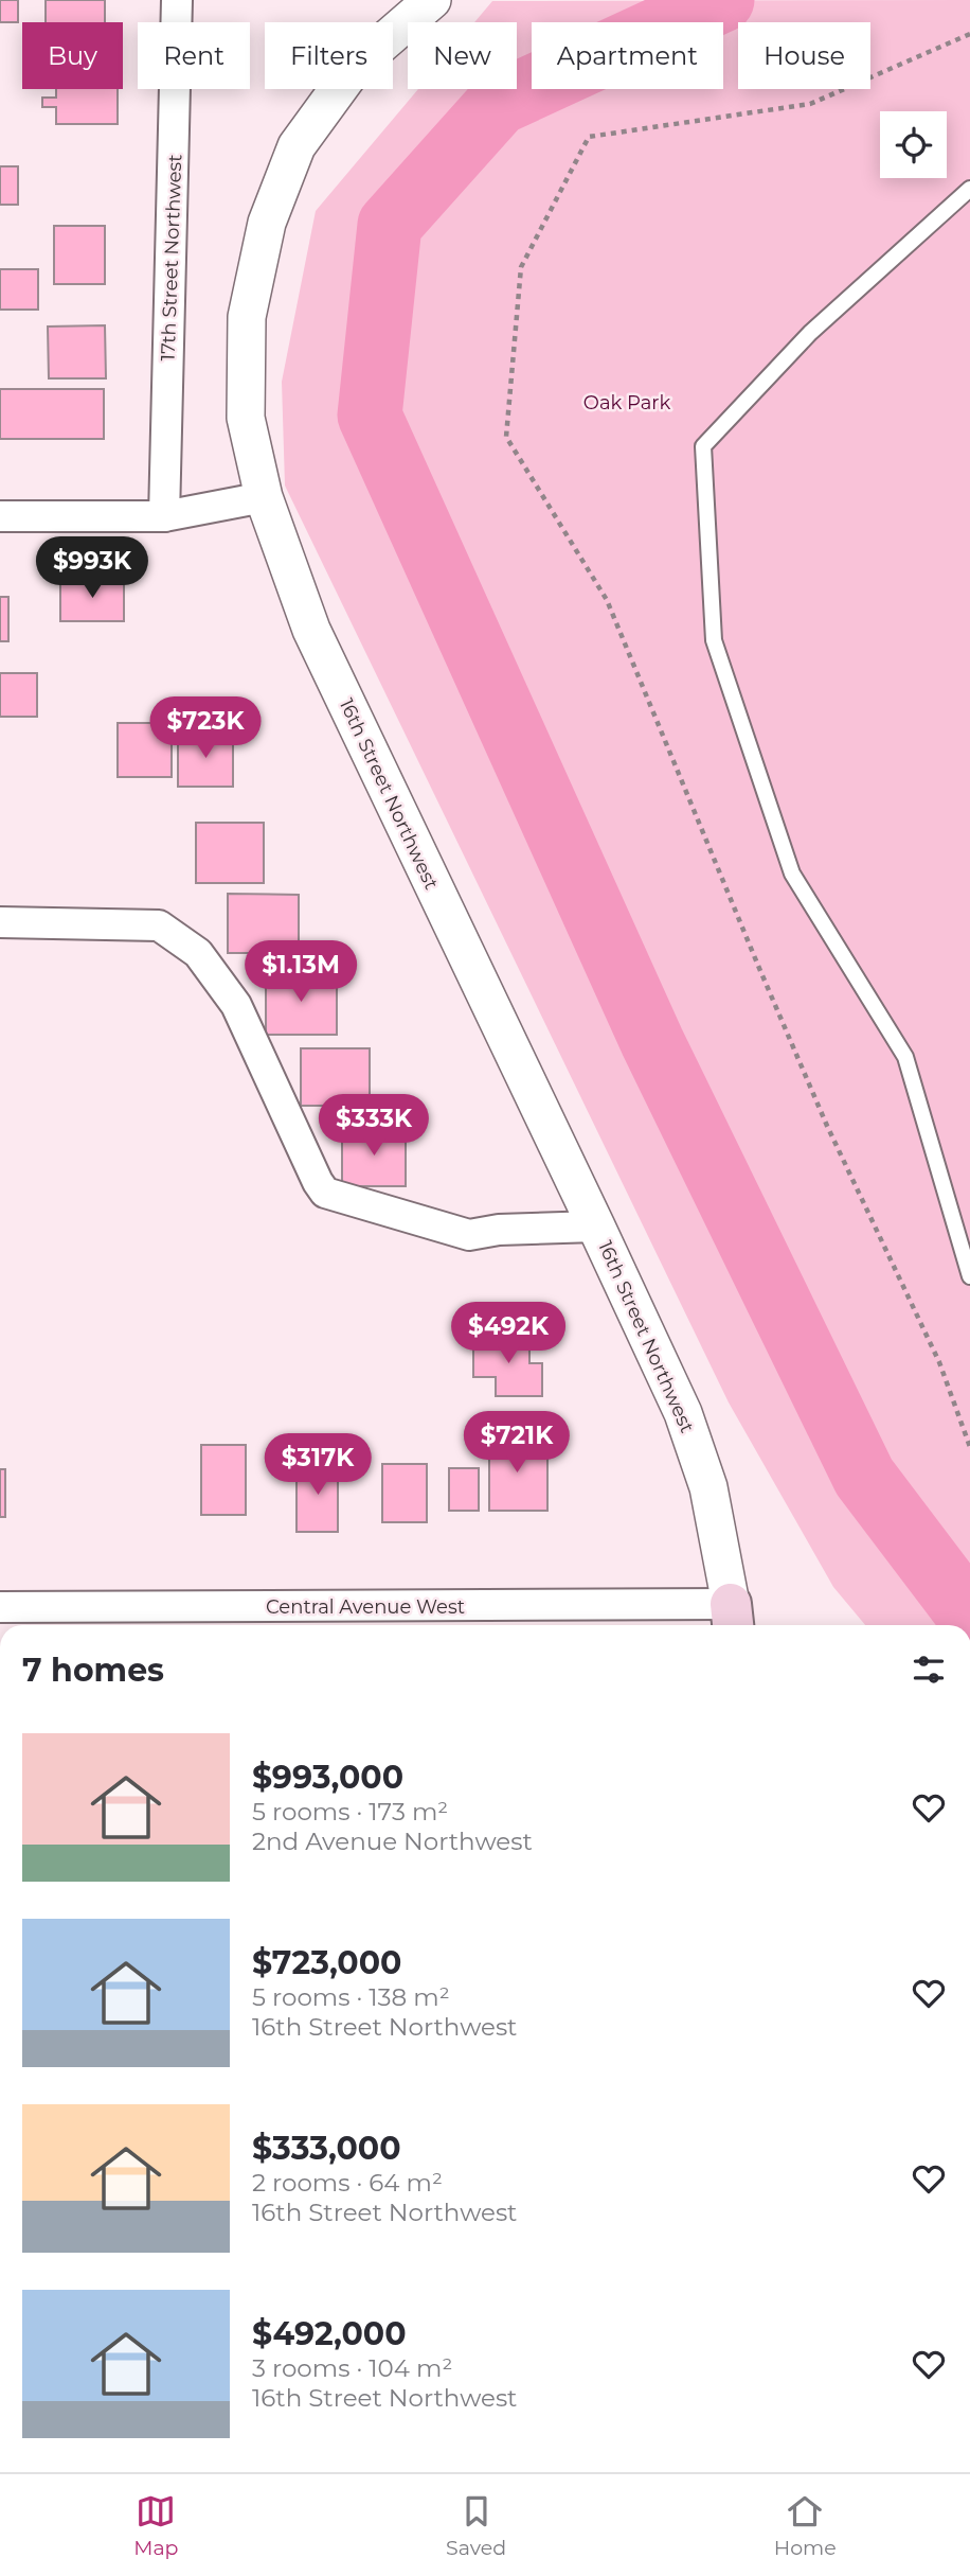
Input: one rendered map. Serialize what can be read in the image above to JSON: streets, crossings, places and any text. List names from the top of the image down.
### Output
{
  "streets": {
    "street": ["17th Street Northwest", "16th Street Northwest", "Central Avenue West"]
  },
  "crossings": [
    ["16th Street Northwest", "Central Avenue West"]
  ],
  "parks": ["Oak Park"],
  "page": {
    "chip": [
      "Buy",
      "Rent",
      "Filters",
      "New",
      "Apartment",
      "House"
    ],
    "price": [
      "$993K",
      "$723K",
      "$1.13M",
      "$333K",
      "$492K",
      "$721K",
      "$317K"
    ],
    "heading": "7 homes",
    "list": [
      {
        "name": "$993,000",
        "note": "5 rooms · 173 m² · 2nd Avenue Northwest"
      },
      {
        "name": "$723,000",
        "note": "5 rooms · 138 m² · 16th Street Northwest"
      },
      {
        "name": "$333,000",
        "note": "2 rooms · 64 m² · 16th Street Northwest"
      },
      {
        "name": "$492,000",
        "note": "3 rooms · 104 m² · 16th Street Northwest"
      }
    ],
    "tabs": ["Map", "Saved", "Home"]
  }
}
